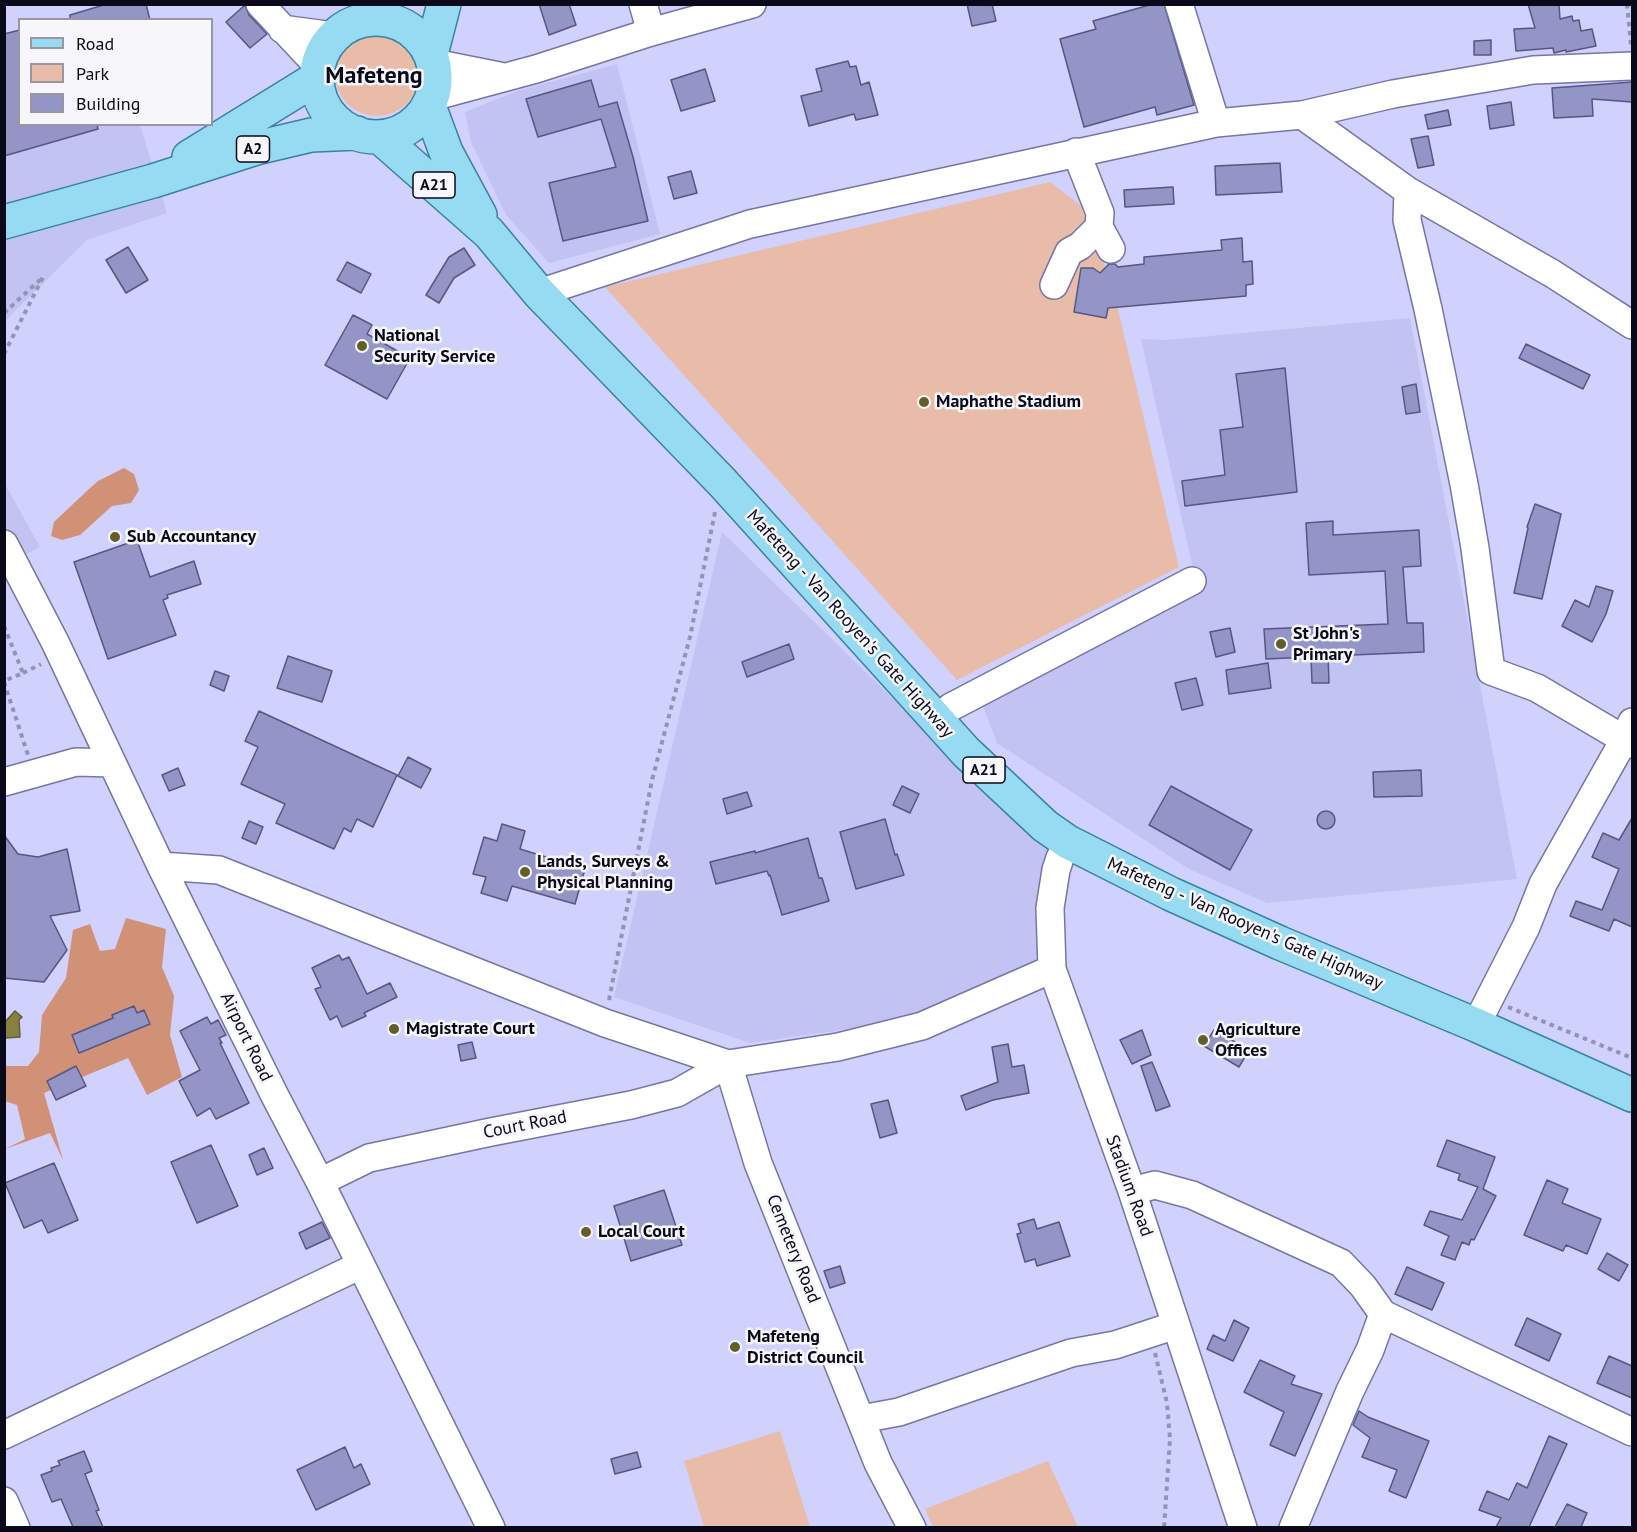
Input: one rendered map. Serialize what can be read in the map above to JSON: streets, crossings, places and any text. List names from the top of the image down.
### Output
{
  "streets": {
    "main road": ["A2", "A21", "Mafeteng - Van Rooyen's Gate Highway"],
    "street": [
      "Airport Road",
      "Court Road",
      "Stadium Road",
      "Cemetery Road"
    ]
  },
  "crossings": [
    ["A2", "Mafeteng - Van Rooyen's Gate Highway"],
    ["Mafeteng - Van Rooyen's Gate Highway", "Stadium Road"],
    ["Airport Road", "Court Road"],
    ["Court Road", "Cemetery Road"]
  ],
  "districts": ["Mafeteng"],
  "places": [
    "National Security Service",
    "Maphathe Stadium",
    "Sub Accountancy",
    "St John's Primary",
    "Lands, Surveys & Physical Planning",
    "Magistrate Court",
    "Agriculture Offices",
    "Local Court",
    "Mafeteng District Council"
  ],
  "legend": ["Road", "Park", "Building"]
}
